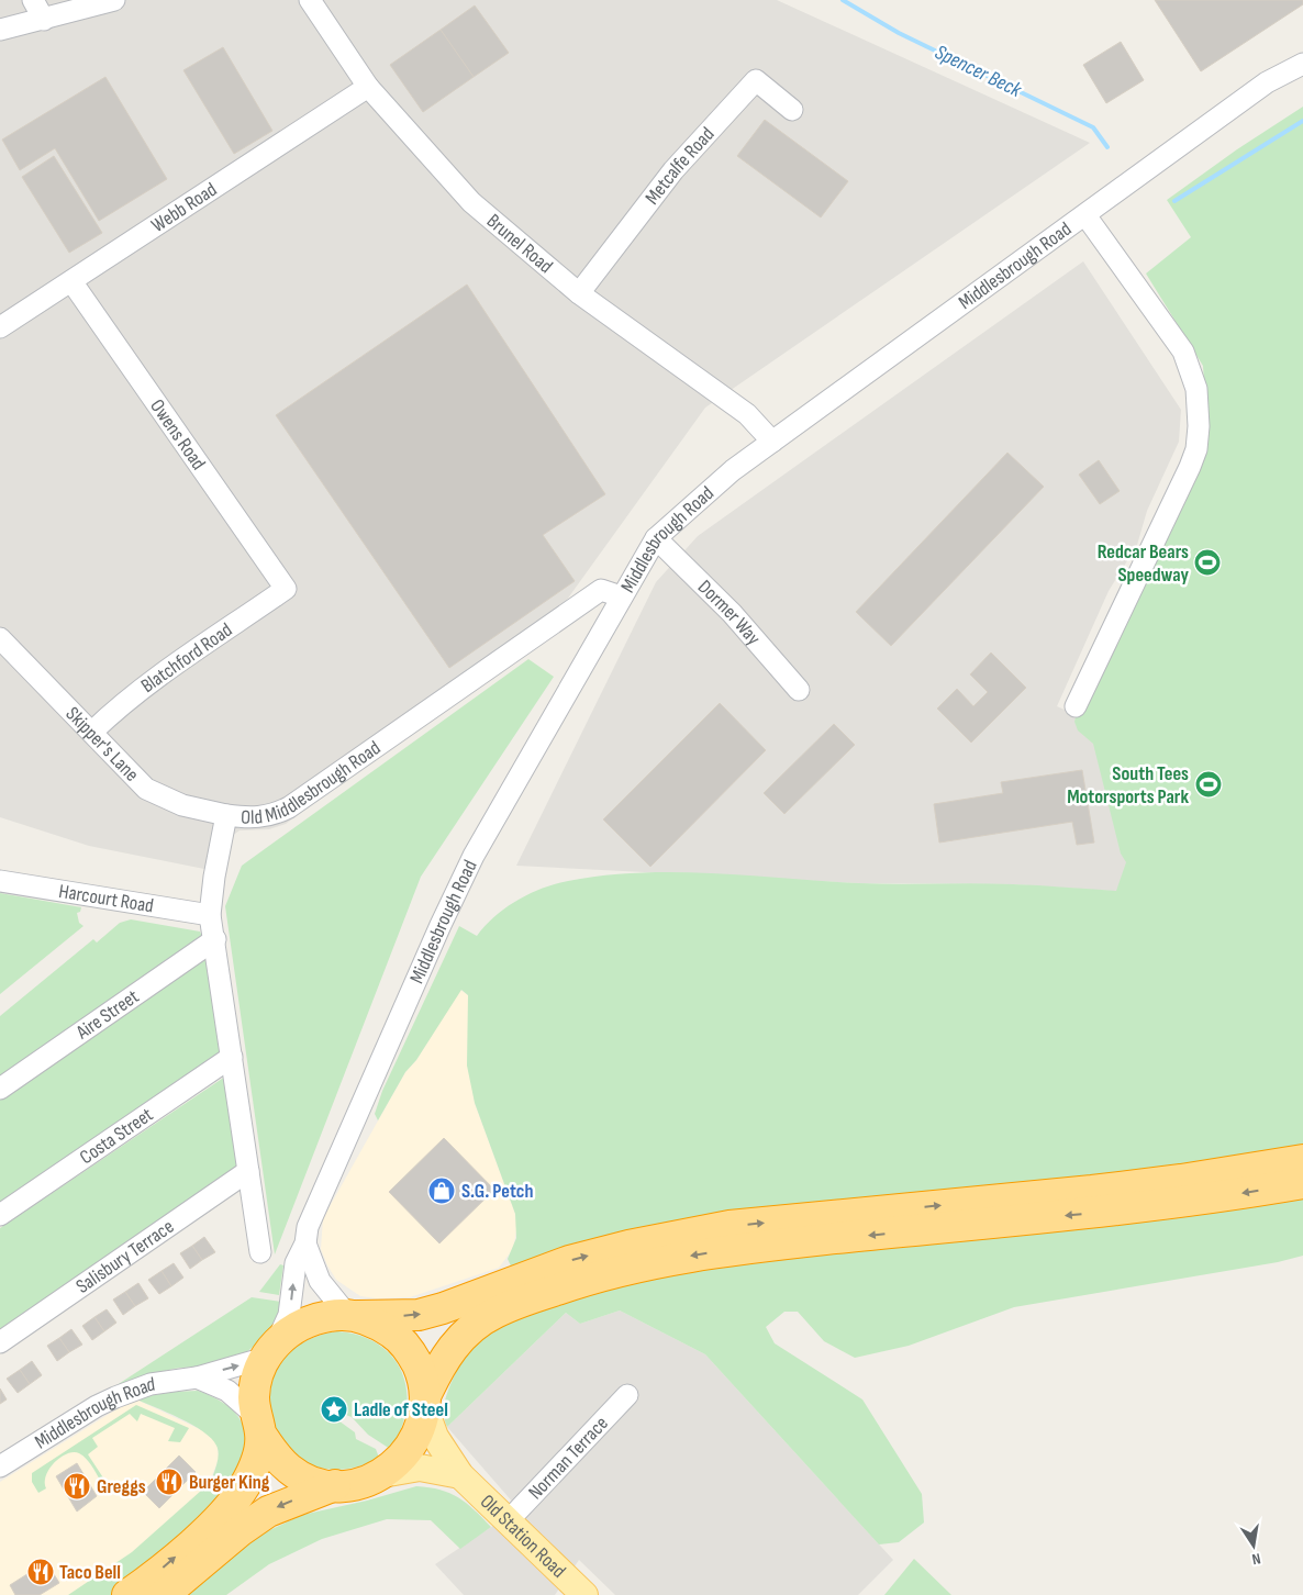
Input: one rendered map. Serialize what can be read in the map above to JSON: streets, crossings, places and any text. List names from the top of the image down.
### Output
{
  "streets": {
    "main road": ["Old Station Road"],
    "street": [
      "Metcalfe Road",
      "Webb Road",
      "Brunel Road",
      "Middlesbrough Road",
      "Owens Road",
      "Dormer Way",
      "Blatchford Road",
      "Skipper's Lane",
      "Old Middlesbrough Road",
      "Harcourt Road",
      "Aire Street",
      "Costa Street",
      "Salisbury Terrace",
      "Norman Terrace"
    ]
  },
  "crossings": [
    ["Metcalfe Road", "Brunel Road"],
    ["Webb Road", "Brunel Road"],
    ["Webb Road", "Owens Road"],
    ["Brunel Road", "Middlesbrough Road"],
    ["Middlesbrough Road", "Dormer Way"],
    ["Middlesbrough Road", "Old Middlesbrough Road"],
    ["Middlesbrough Road", "Old Station Road"],
    ["Owens Road", "Blatchford Road"],
    ["Blatchford Road", "Skipper's Lane"],
    ["Skipper's Lane", "Old Middlesbrough Road"],
    ["Old Middlesbrough Road", "Harcourt Road"],
    ["Old Middlesbrough Road", "Aire Street"],
    ["Old Middlesbrough Road", "Costa Street"],
    ["Old Middlesbrough Road", "Salisbury Terrace"],
    ["Norman Terrace", "Old Station Road"]
  ],
  "water": ["Spencer Beck"],
  "places": {
    "sports": ["Redcar Bears Speedway", "South Tees Motorsports Park"],
    "shop": ["S.G. Petch"],
    "place": ["Ladle of Steel"],
    "restaurant": ["Burger King", "Greggs", "Taco Bell"]
  },
  "north": "bottom"
}
